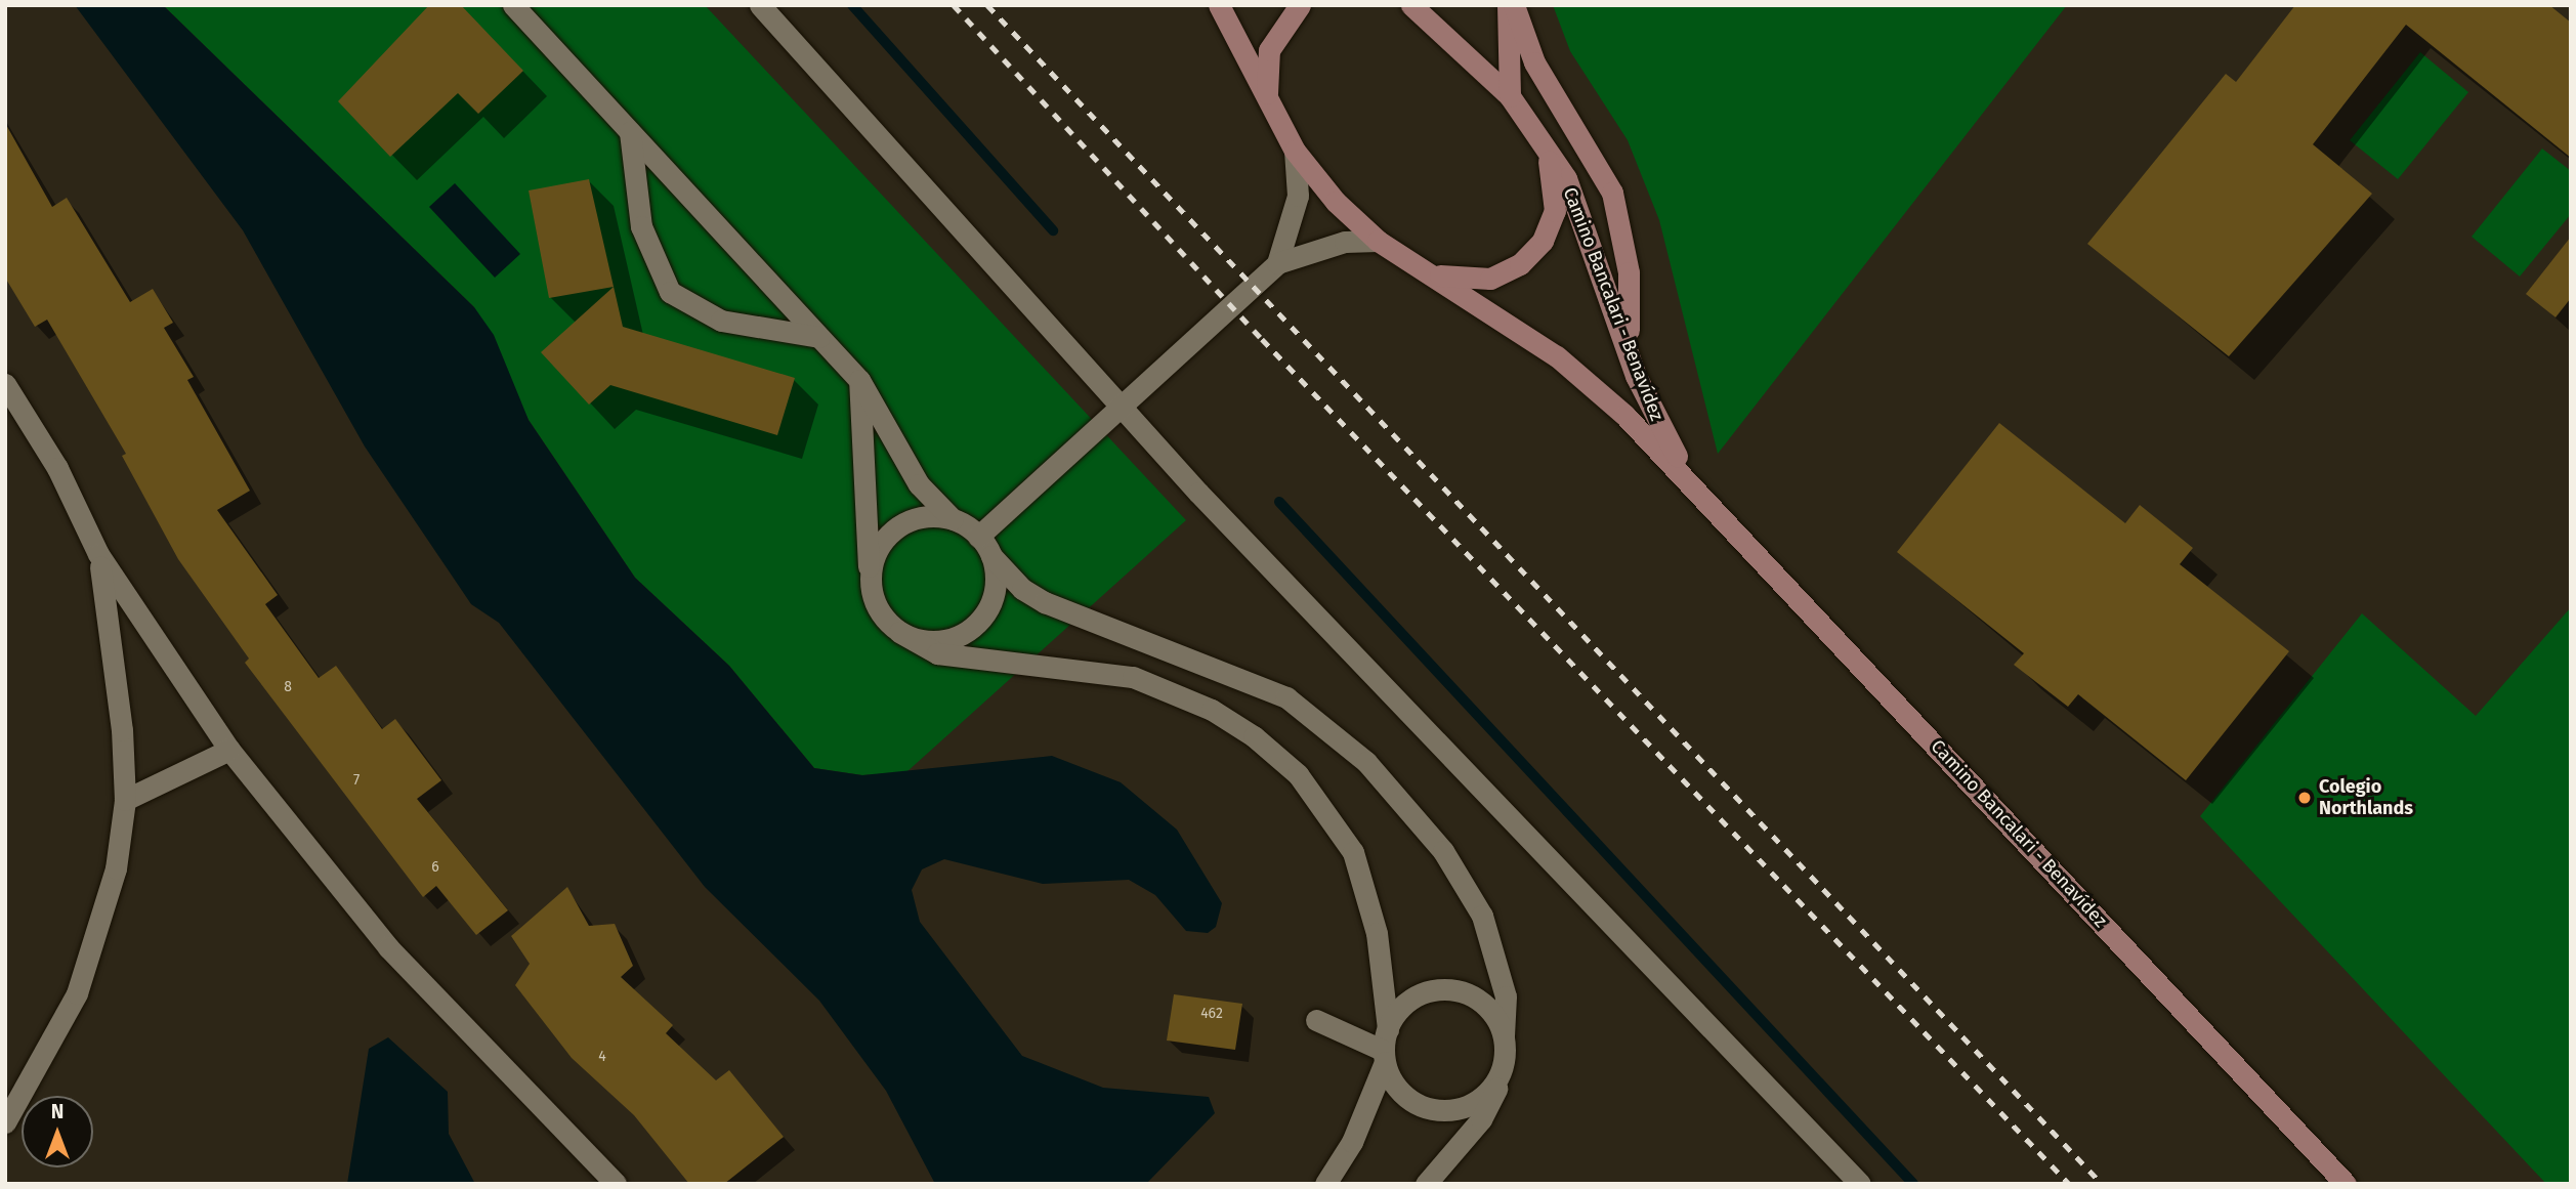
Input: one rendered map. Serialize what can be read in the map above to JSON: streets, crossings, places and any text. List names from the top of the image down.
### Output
{
  "streets": {
    "main road": ["Camino Bancalari - Benavídez"]
  },
  "places": ["Colegio Northlands"],
  "house_numbers": [
    "8",
    "7",
    "6",
    "462",
    "4"
  ],
  "north": "top"
}
